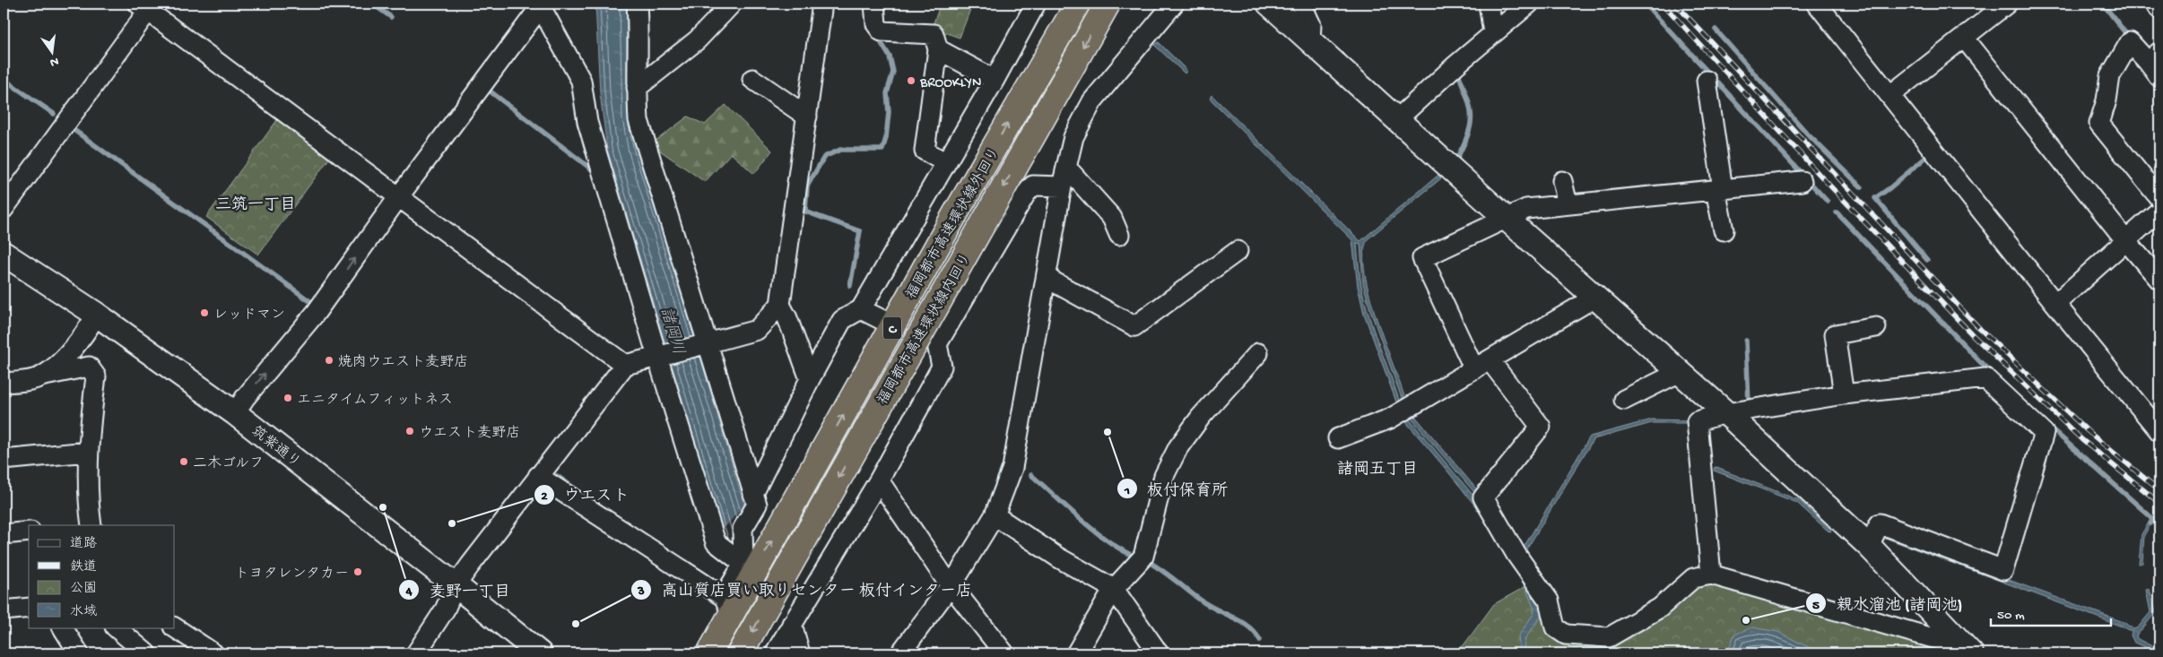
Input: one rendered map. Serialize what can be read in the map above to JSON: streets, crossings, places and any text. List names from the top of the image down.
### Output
{
  "streets": {
    "highway": ["福岡都市高速環状線外回り", "C", "福岡都市高速環状線内回り"],
    "street": ["筑紫通り"]
  },
  "one_way": ["福岡都市高速環状線外回り", "福岡都市高速環状線内回り"],
  "districts": ["三筑一丁目", "諸岡五丁目"],
  "water": ["諸岡川"],
  "places": [
    "BROOKLYN",
    "レッドマン",
    "焼肉ウエスト麦野店",
    "エニタイムフィットネス",
    "ウエスト麦野店",
    "板付保育所",
    "二木ゴルフ",
    "麦野一丁目",
    "ウエスト",
    "トヨタレンタカー",
    "親水溜池 (諸岡池)",
    "高山質店買い取りセンター 板付インター店"
  ],
  "legend": [
    "道路",
    "鉄道",
    "公園",
    "水域"
  ],
  "scale_bar": "50 m",
  "north": "bottom"
}
